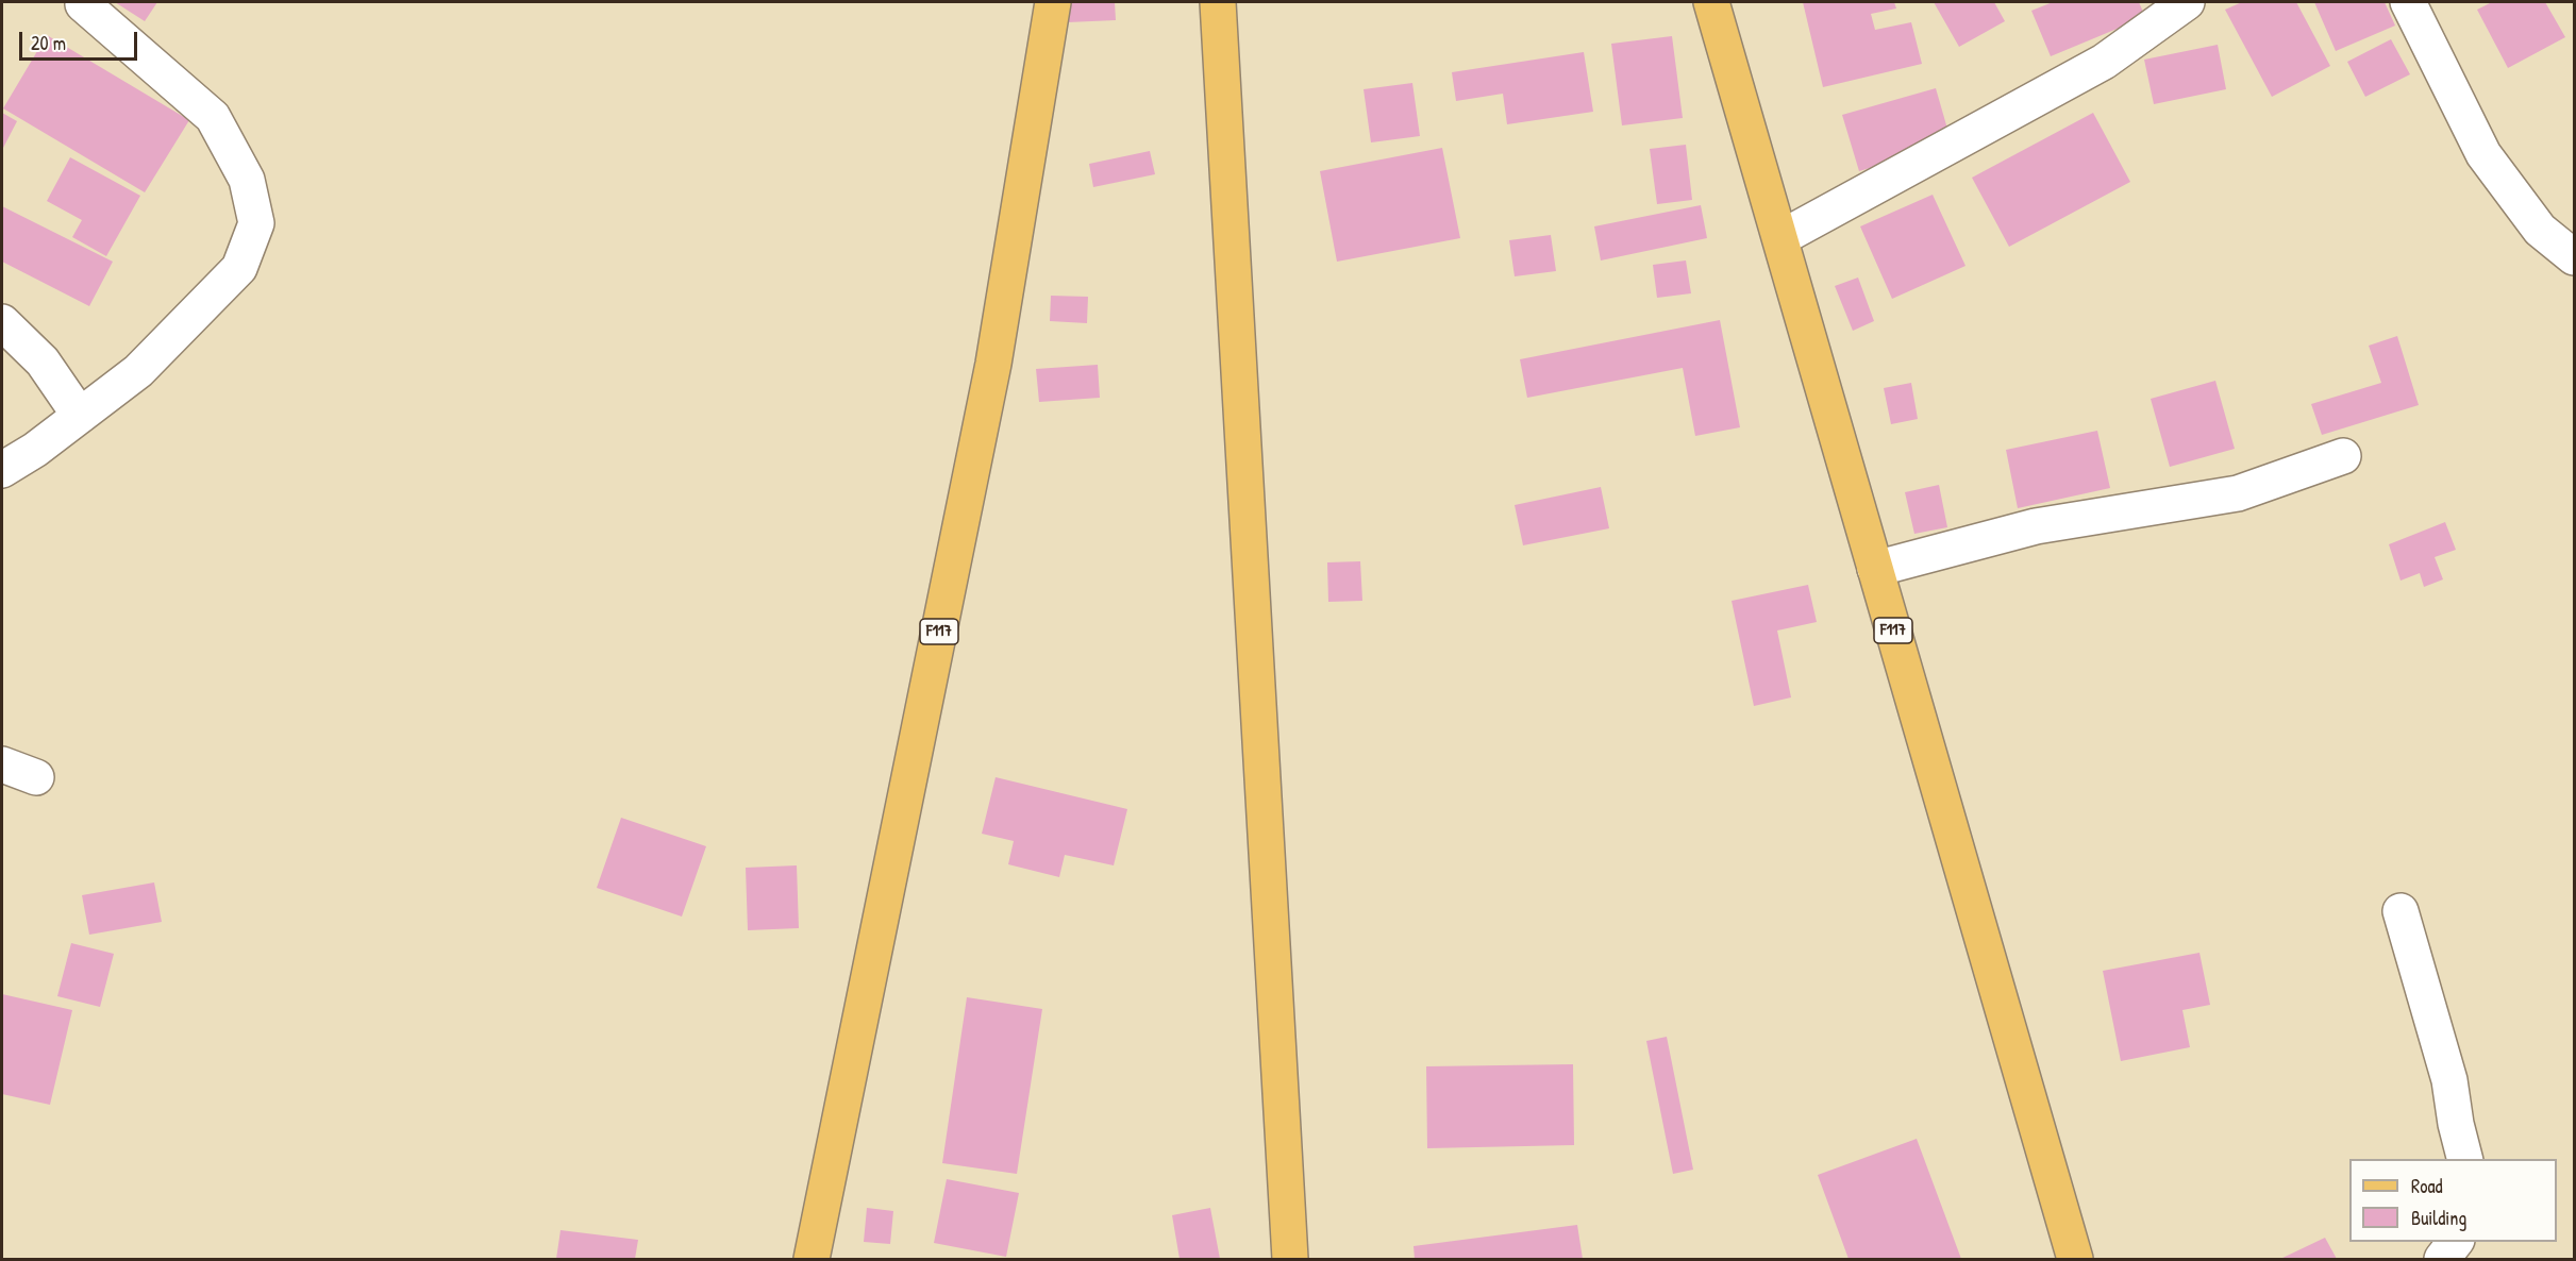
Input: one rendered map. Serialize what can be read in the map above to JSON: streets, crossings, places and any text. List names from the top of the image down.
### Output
{
  "streets": {
    "main road": ["F117"]
  },
  "legend": ["Road", "Building"],
  "scale_bar": "20 m"
}
